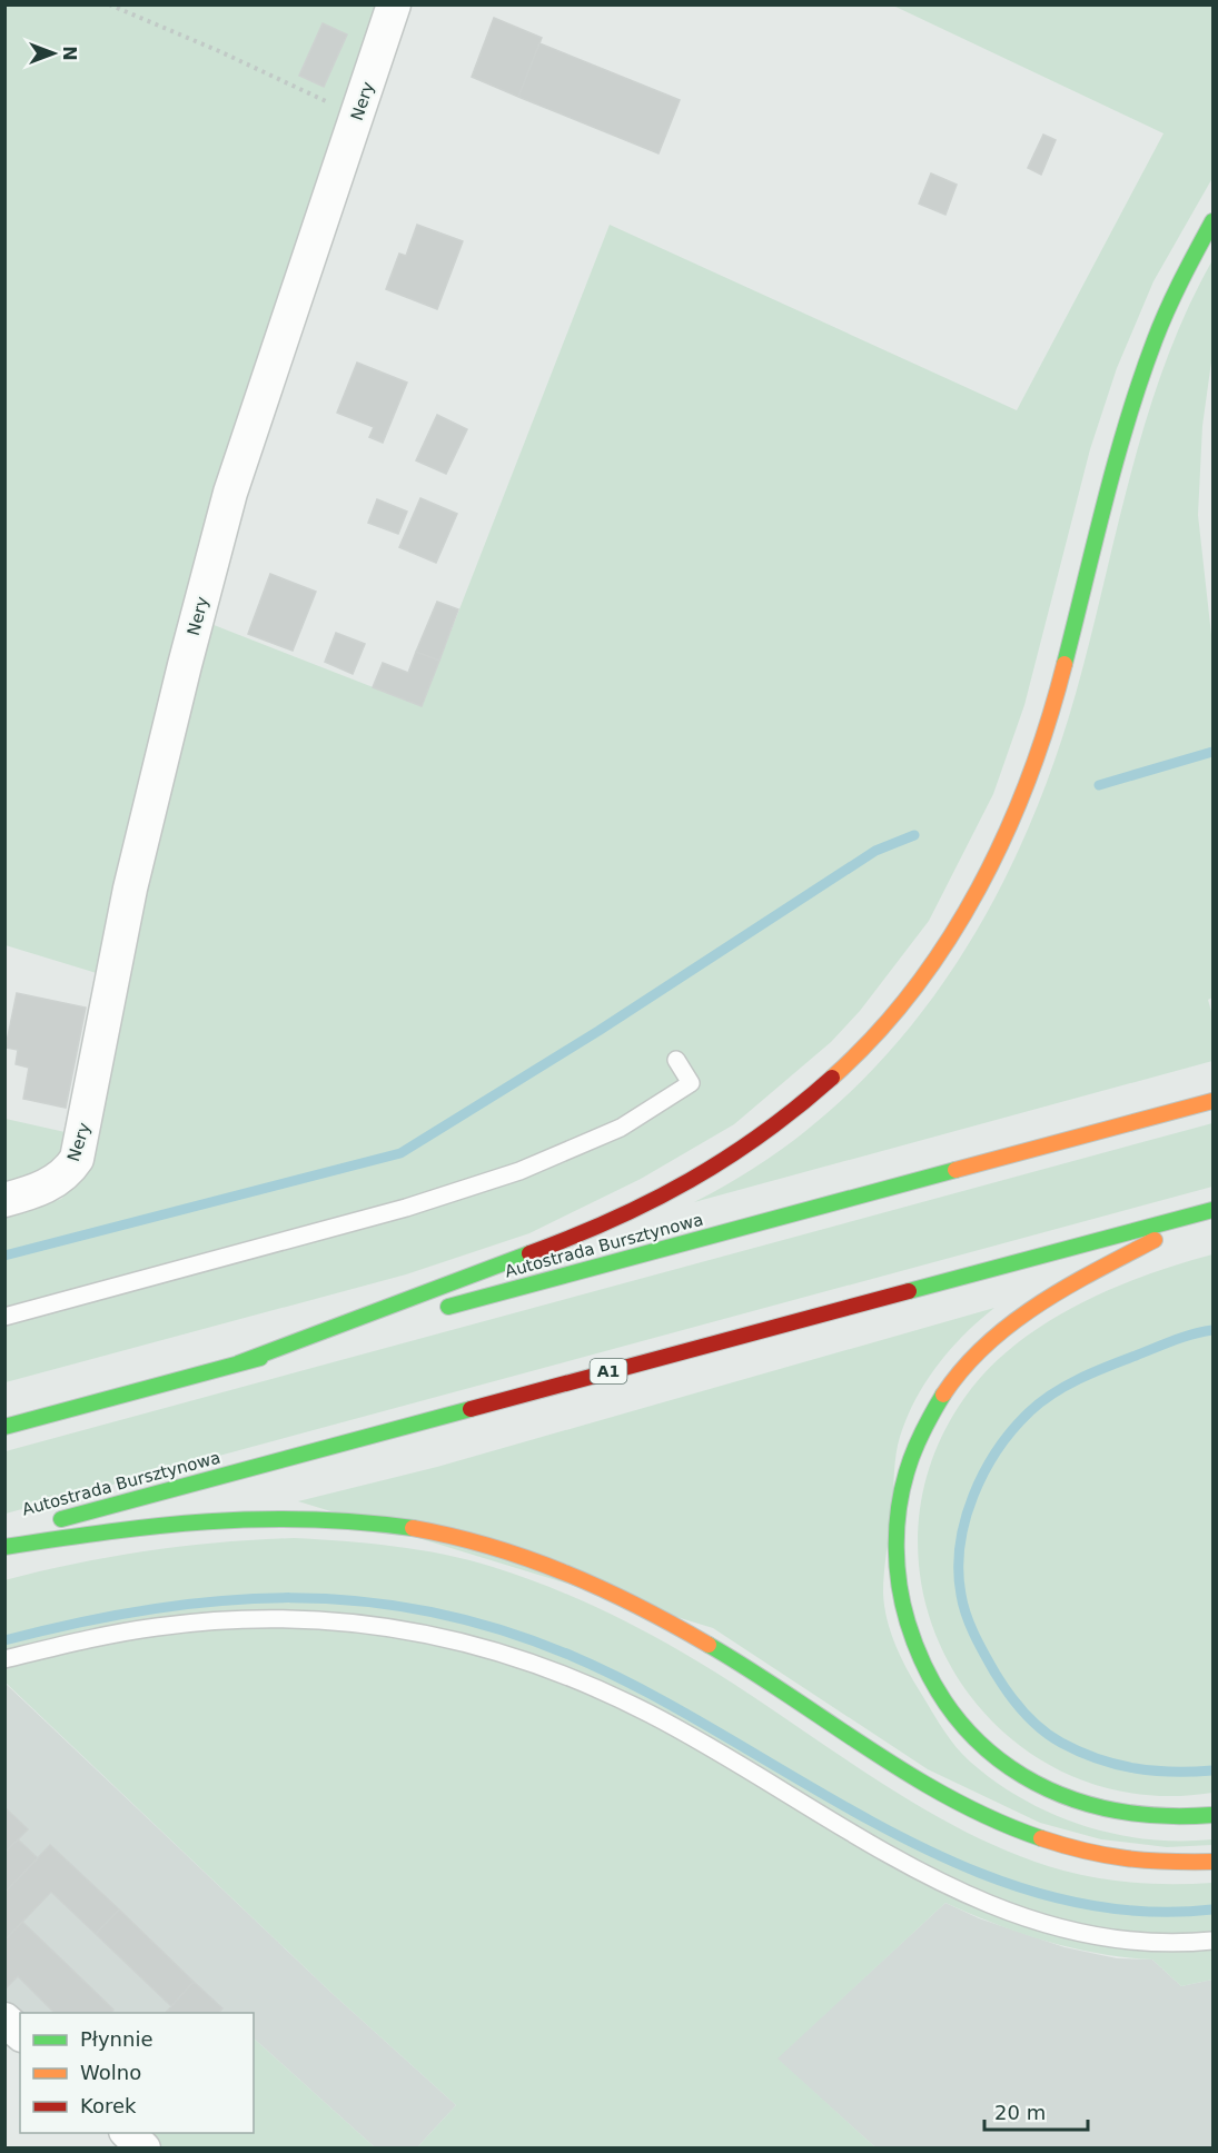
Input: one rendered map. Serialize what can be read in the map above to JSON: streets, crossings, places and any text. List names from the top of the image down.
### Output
{
  "streets": {
    "highway": ["Autostrada Bursztynowa", "A1"],
    "street": ["Nery"]
  },
  "legend": ["Płynnie", "Wolno", "Korek"],
  "scale_bar": "20 m",
  "north": "right"
}
